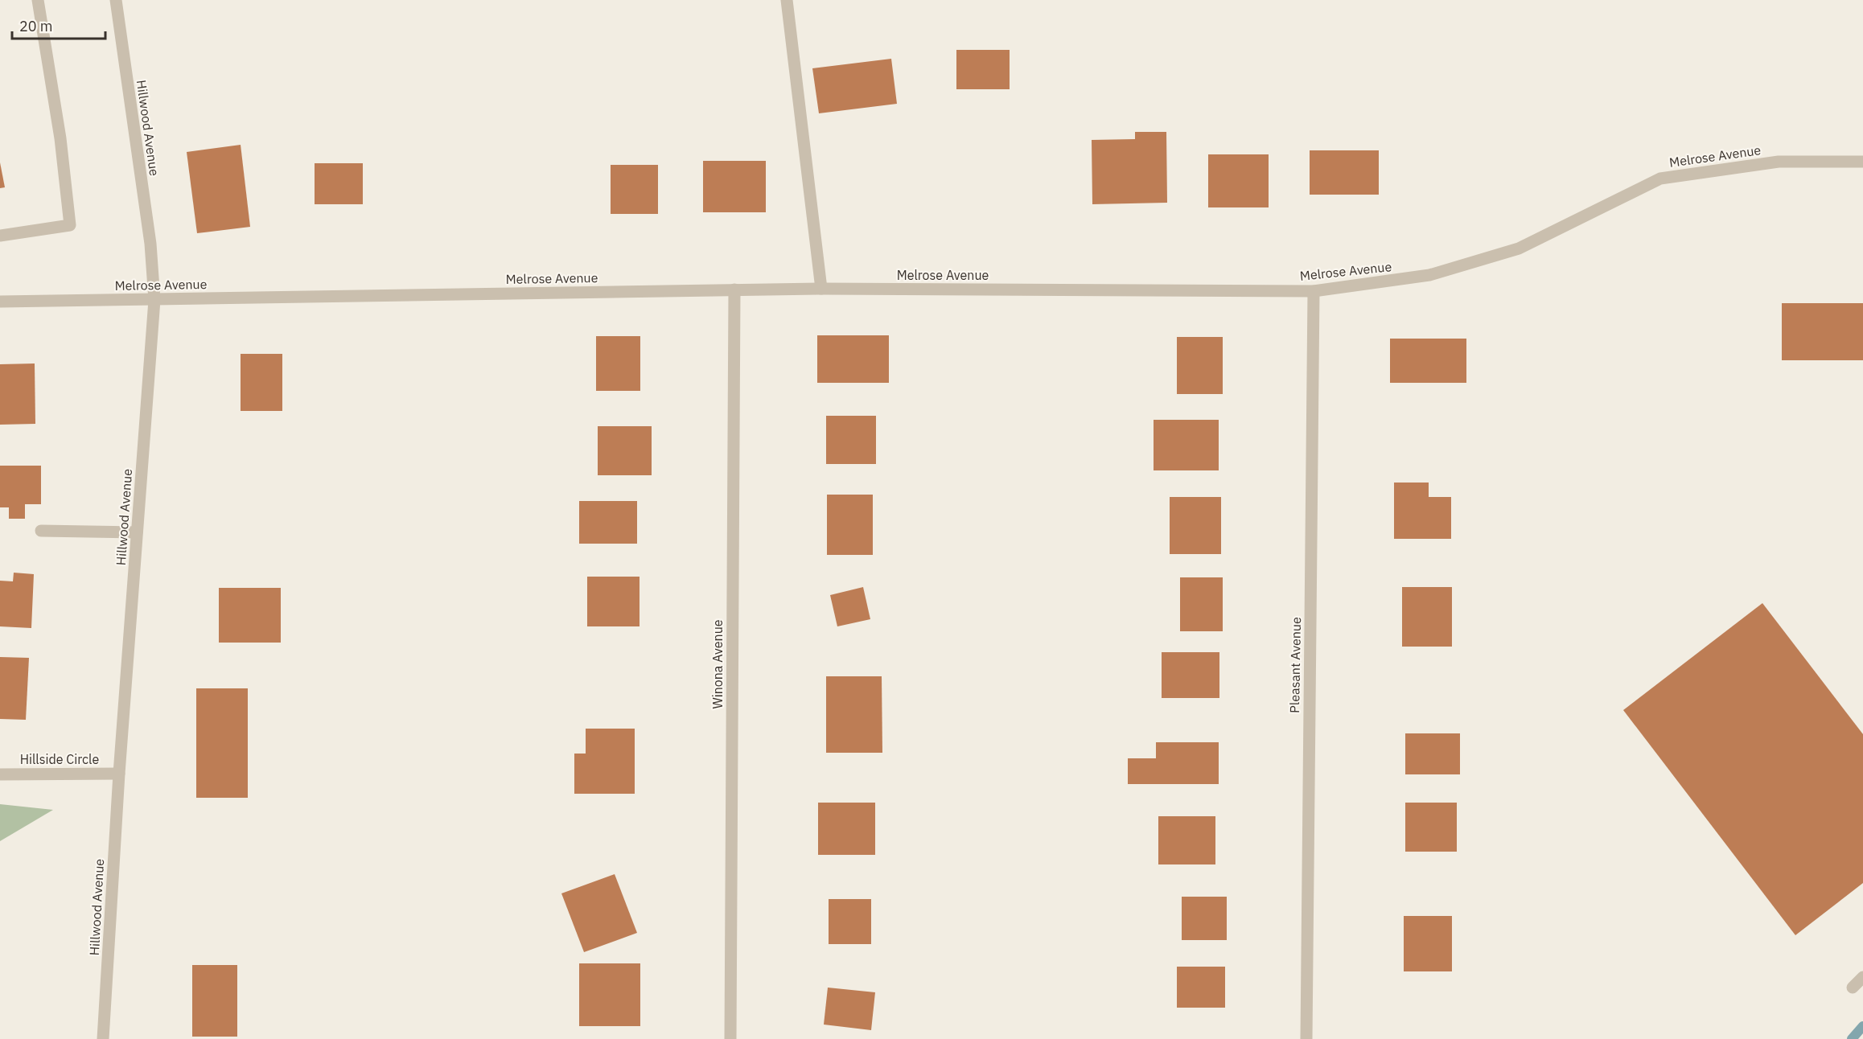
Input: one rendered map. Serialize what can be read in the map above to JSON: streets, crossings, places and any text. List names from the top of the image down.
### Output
{
  "streets": {
    "street": [
      "Hillwood Avenue",
      "Melrose Avenue",
      "Winona Avenue",
      "Pleasant Avenue",
      "Hillside Circle"
    ]
  },
  "crossings": [
    ["Hillwood Avenue", "Melrose Avenue"],
    ["Hillwood Avenue", "Hillside Circle"],
    ["Melrose Avenue", "Winona Avenue"],
    ["Melrose Avenue", "Pleasant Avenue"]
  ],
  "scale_bar": "20 m"
}
